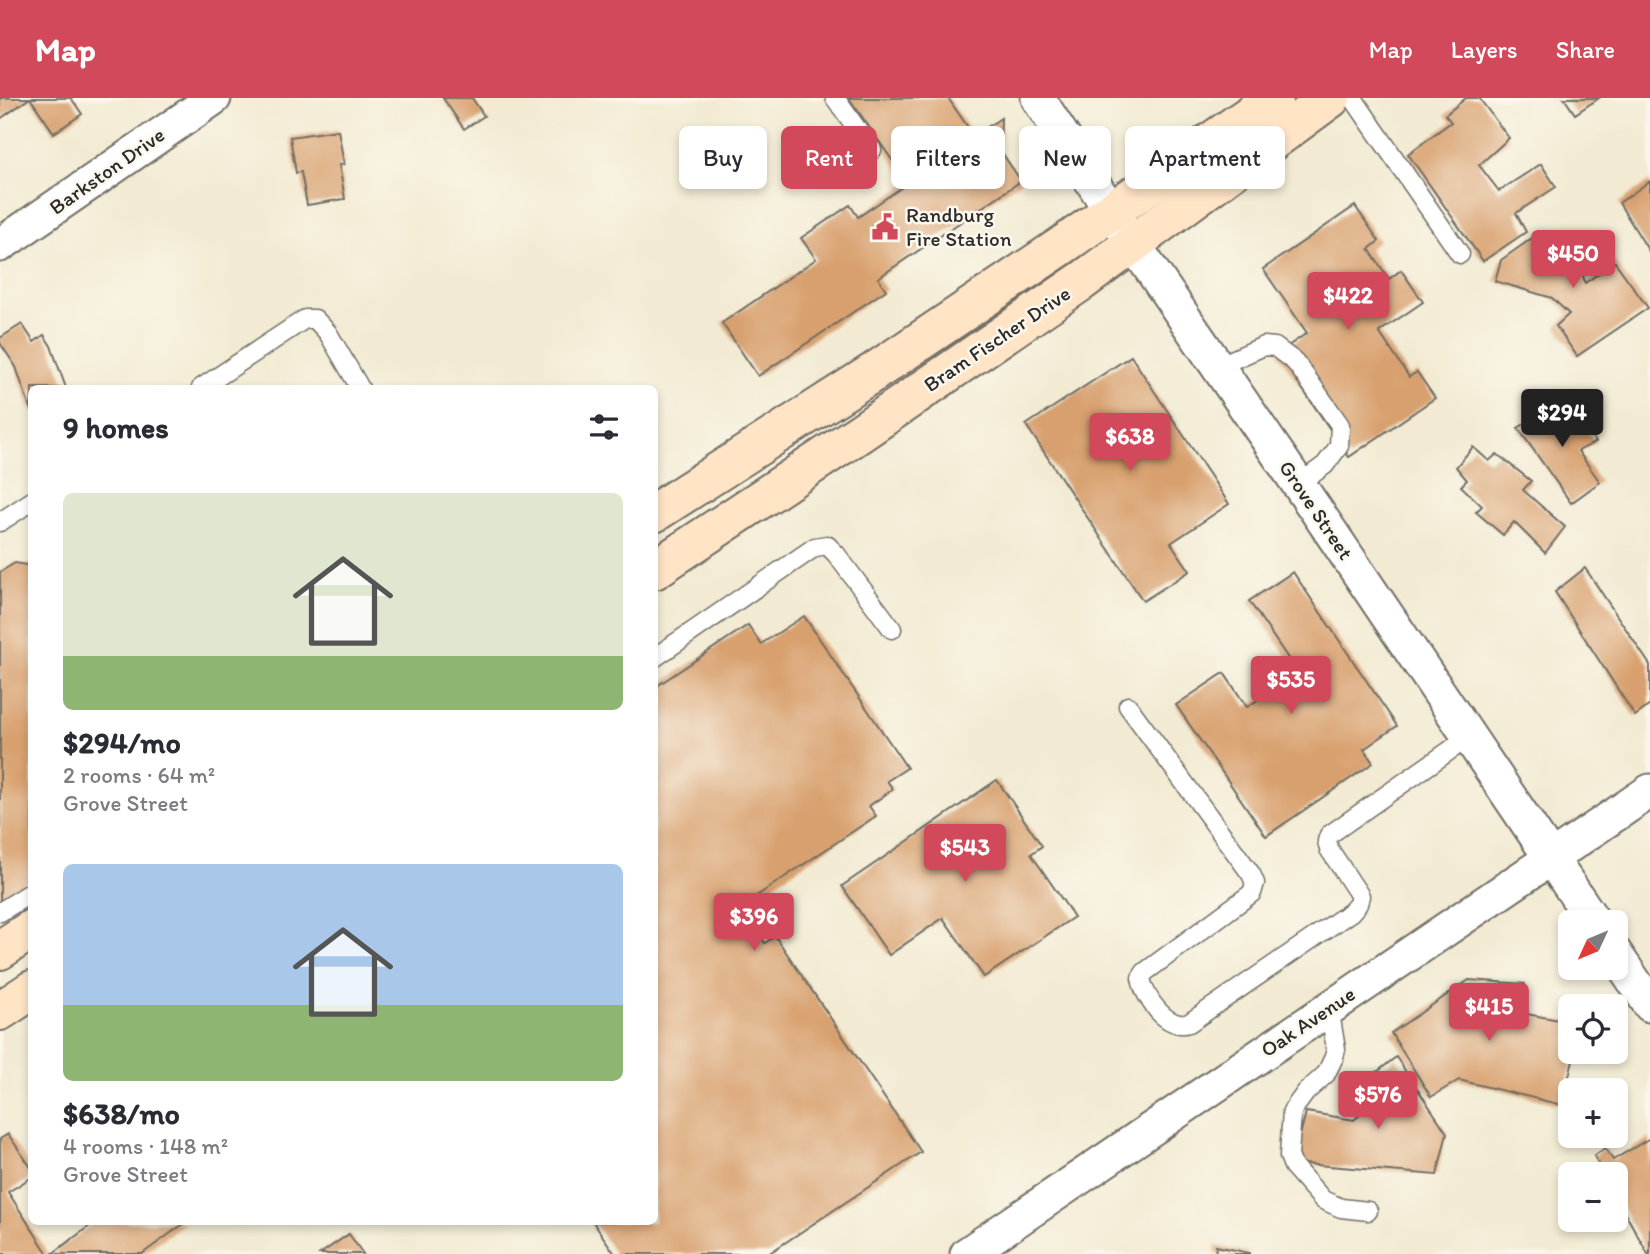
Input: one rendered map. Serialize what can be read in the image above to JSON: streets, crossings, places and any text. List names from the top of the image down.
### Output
{
  "streets": {
    "main road": ["Bram Fischer Drive"],
    "street": ["Barkston Drive", "Grove Street", "Oak Avenue"]
  },
  "crossings": [
    ["Bram Fischer Drive", "Grove Street"],
    ["Grove Street", "Oak Avenue"]
  ],
  "places": {
    "public building": ["Randburg Fire Station"]
  },
  "north": "bottom left",
  "page": {
    "header": "Map",
    "nav": ["Map", "Layers", "Share"],
    "chip": [
      "Buy",
      "Rent",
      "Filters",
      "New",
      "Apartment"
    ],
    "price": [
      "$450",
      "$422",
      "$294",
      "$638",
      "$535",
      "$543",
      "$396",
      "$415",
      "$576"
    ],
    "heading": "9 homes",
    "list": [
      {
        "name": "$294/mo",
        "note": "2 rooms · 64 m² · Grove Street"
      },
      {
        "name": "$638/mo",
        "note": "4 rooms · 148 m² · Grove Street"
      }
    ],
    "map_buttons": ["+", "−"]
  }
}
